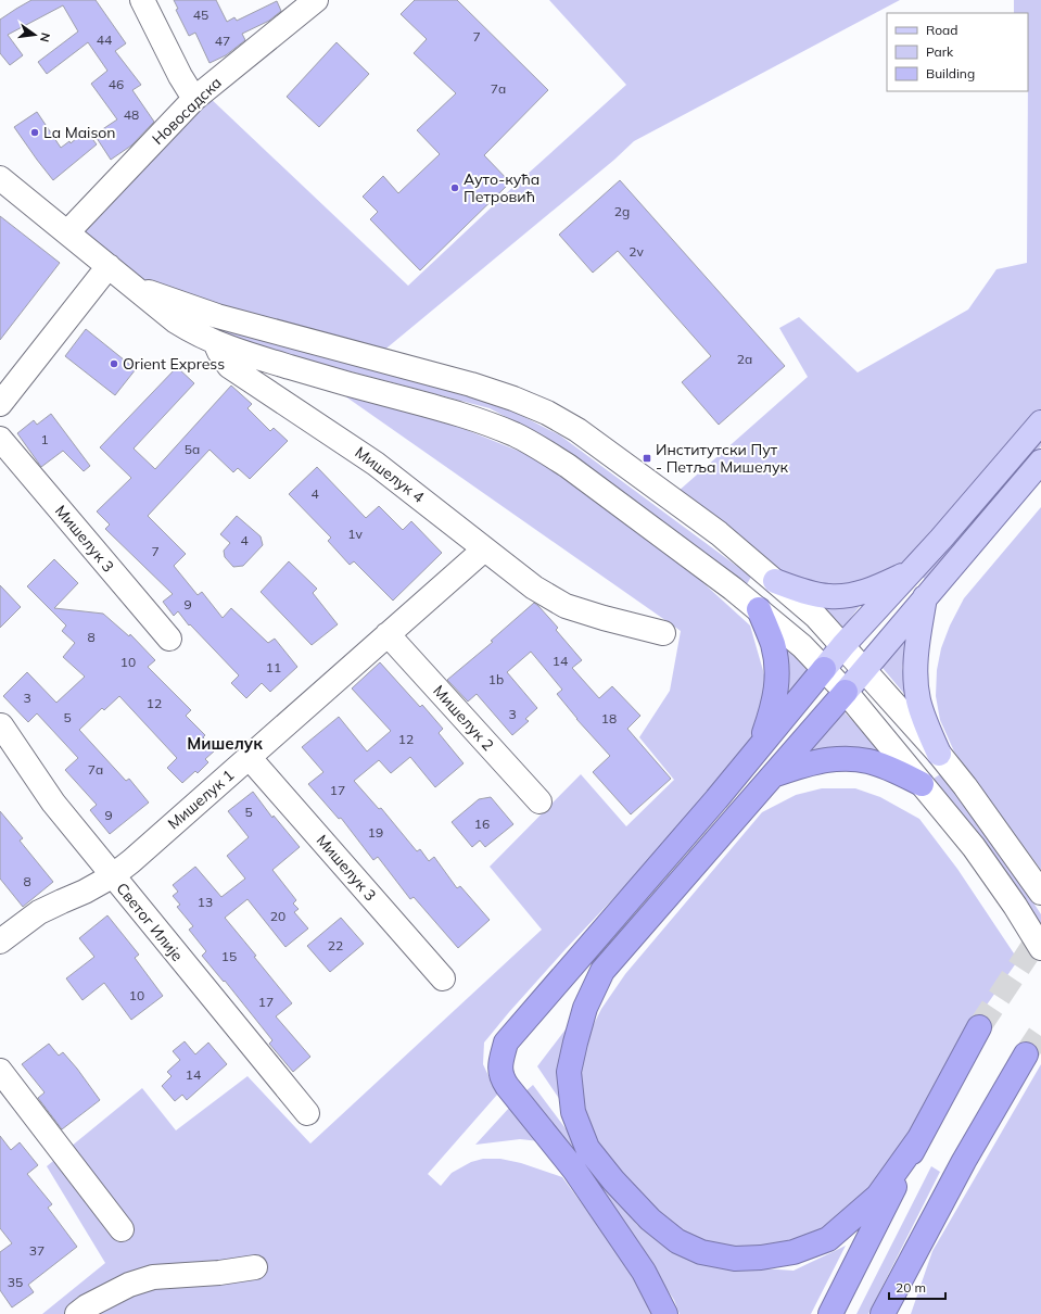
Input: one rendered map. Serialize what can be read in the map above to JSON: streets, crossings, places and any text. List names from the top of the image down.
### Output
{
  "streets": {
    "street": [
      "Новосадска",
      "Мишелук 4",
      "Мишелук 3",
      "Мишелук 2",
      "Мишелук 1",
      "Светог Илије"
    ]
  },
  "crossings": [
    ["Мишелук 4", "Мишелук 1"],
    ["Мишелук 3", "Мишелук 1"],
    ["Мишелук 2", "Мишелук 1"],
    ["Мишелук 1", "Светог Илије"]
  ],
  "districts": ["Мишелук"],
  "places": {
    "other": ["La Maison", "Ауто-кућа Петровић", "Orient Express"],
    "transit": ["Институтски Пут - Петља Мишелук"]
  },
  "house_numbers": [
    "45",
    "7",
    "44",
    "47",
    "46",
    "7a",
    "48",
    "2g",
    "2v",
    "2a",
    "1",
    "5a",
    "4",
    "1v",
    "4",
    "7",
    "9",
    "8",
    "14",
    "10",
    "11",
    "1b",
    "3",
    "12",
    "3",
    "5",
    "18",
    "12",
    "7a",
    "17",
    "5",
    "9",
    "16",
    "19",
    "8",
    "13",
    "20",
    "22",
    "15",
    "10",
    "17",
    "14",
    "37",
    "35"
  ],
  "legend": ["Road", "Park", "Building"],
  "scale_bar": "20 m",
  "north": "right"
}
